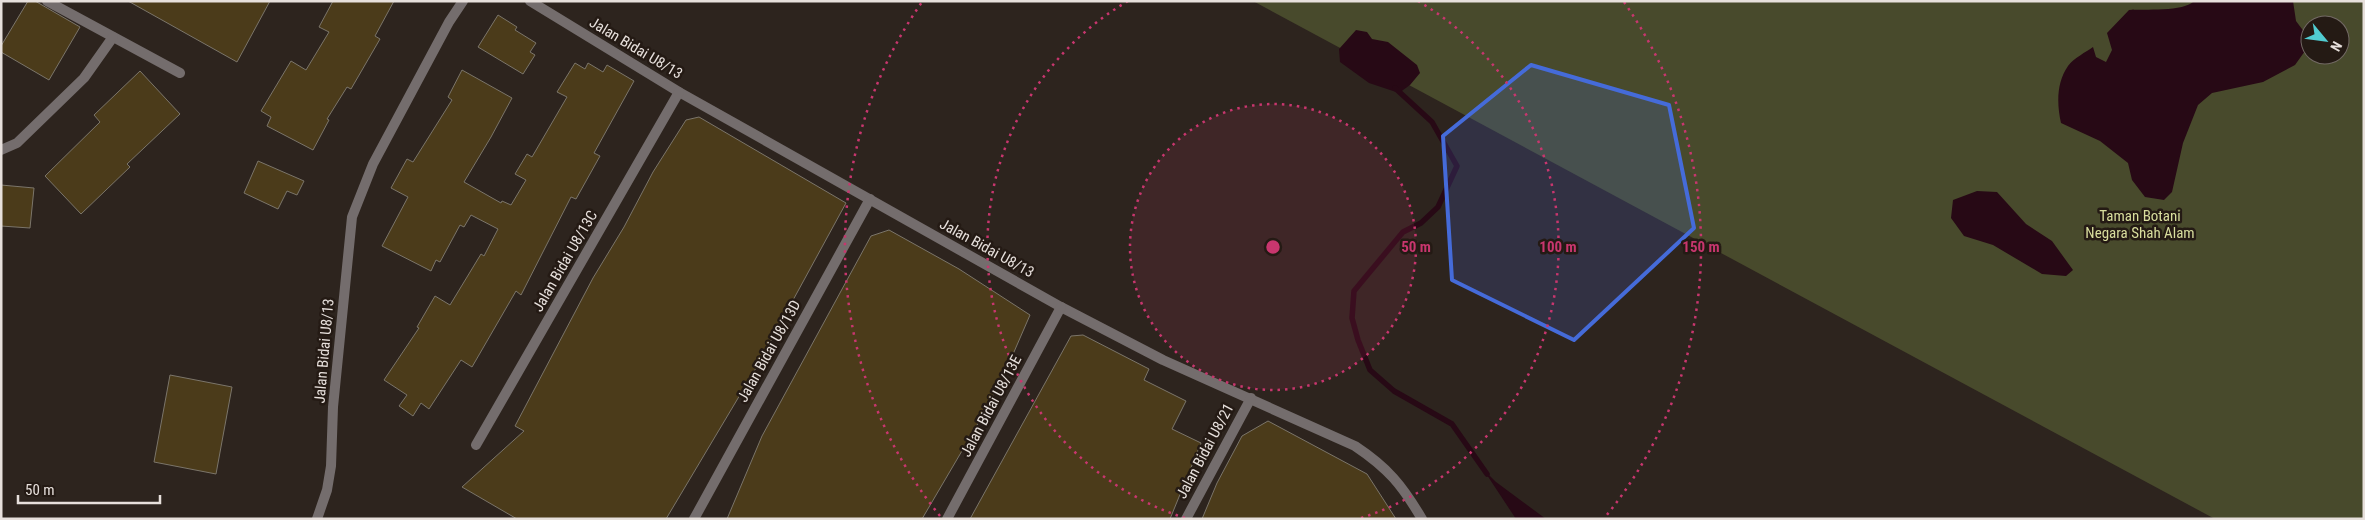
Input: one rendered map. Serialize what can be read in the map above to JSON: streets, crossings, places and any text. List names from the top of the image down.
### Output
{
  "streets": {
    "street": [
      "Jalan Bidai U8/13",
      "Jalan Bidai U8/13C",
      "Jalan Bidai U8/13D",
      "Jalan Bidai U8/13E",
      "Jalan Bidai U8/21"
    ]
  },
  "crossings": [
    ["Jalan Bidai U8/13", "Jalan Bidai U8/13C"],
    ["Jalan Bidai U8/13", "Jalan Bidai U8/13D"],
    ["Jalan Bidai U8/13", "Jalan Bidai U8/13E"],
    ["Jalan Bidai U8/13", "Jalan Bidai U8/21"]
  ],
  "parks": ["Taman Botani Negara Shah Alam"],
  "scale_bar": "50 m",
  "north": "bottom right",
  "rings": ["50 m", "100 m", "150 m"]
}
